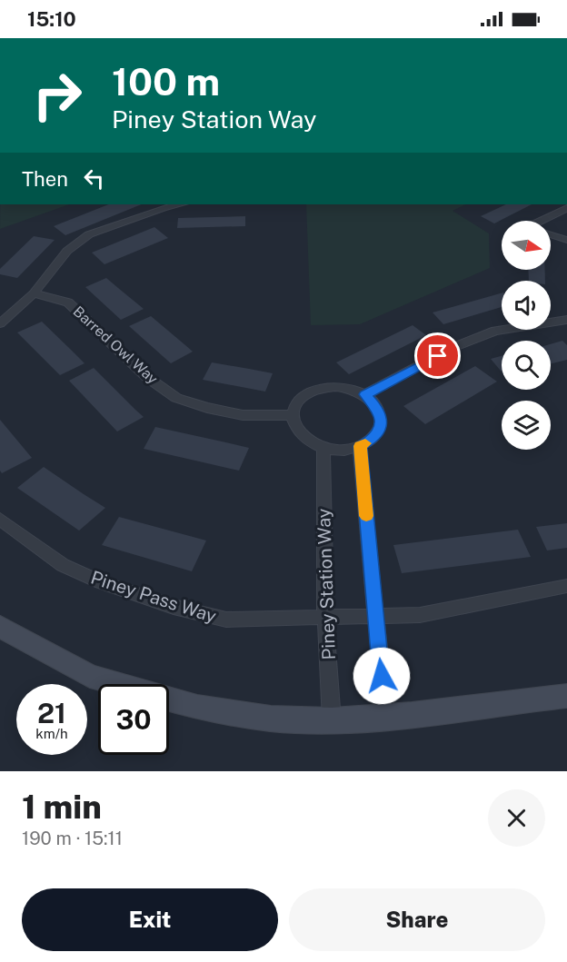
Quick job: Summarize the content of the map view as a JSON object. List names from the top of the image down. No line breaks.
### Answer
{"streets":{"street":["Barred Owl Way","Piney Station Way","Piney Pass Way"]},"crossings":[["Barred Owl Way","Piney Station Way"],["Piney Station Way","Piney Pass Way"]],"north":"right","page":{"status":"15:10","turn":["100 m","Piney Station Way"],"then":"Then","speed":"21 km/h","limit":"30","heading":["1 min","190 m · 15:11"],"buttons":["Exit","Share"]}}
